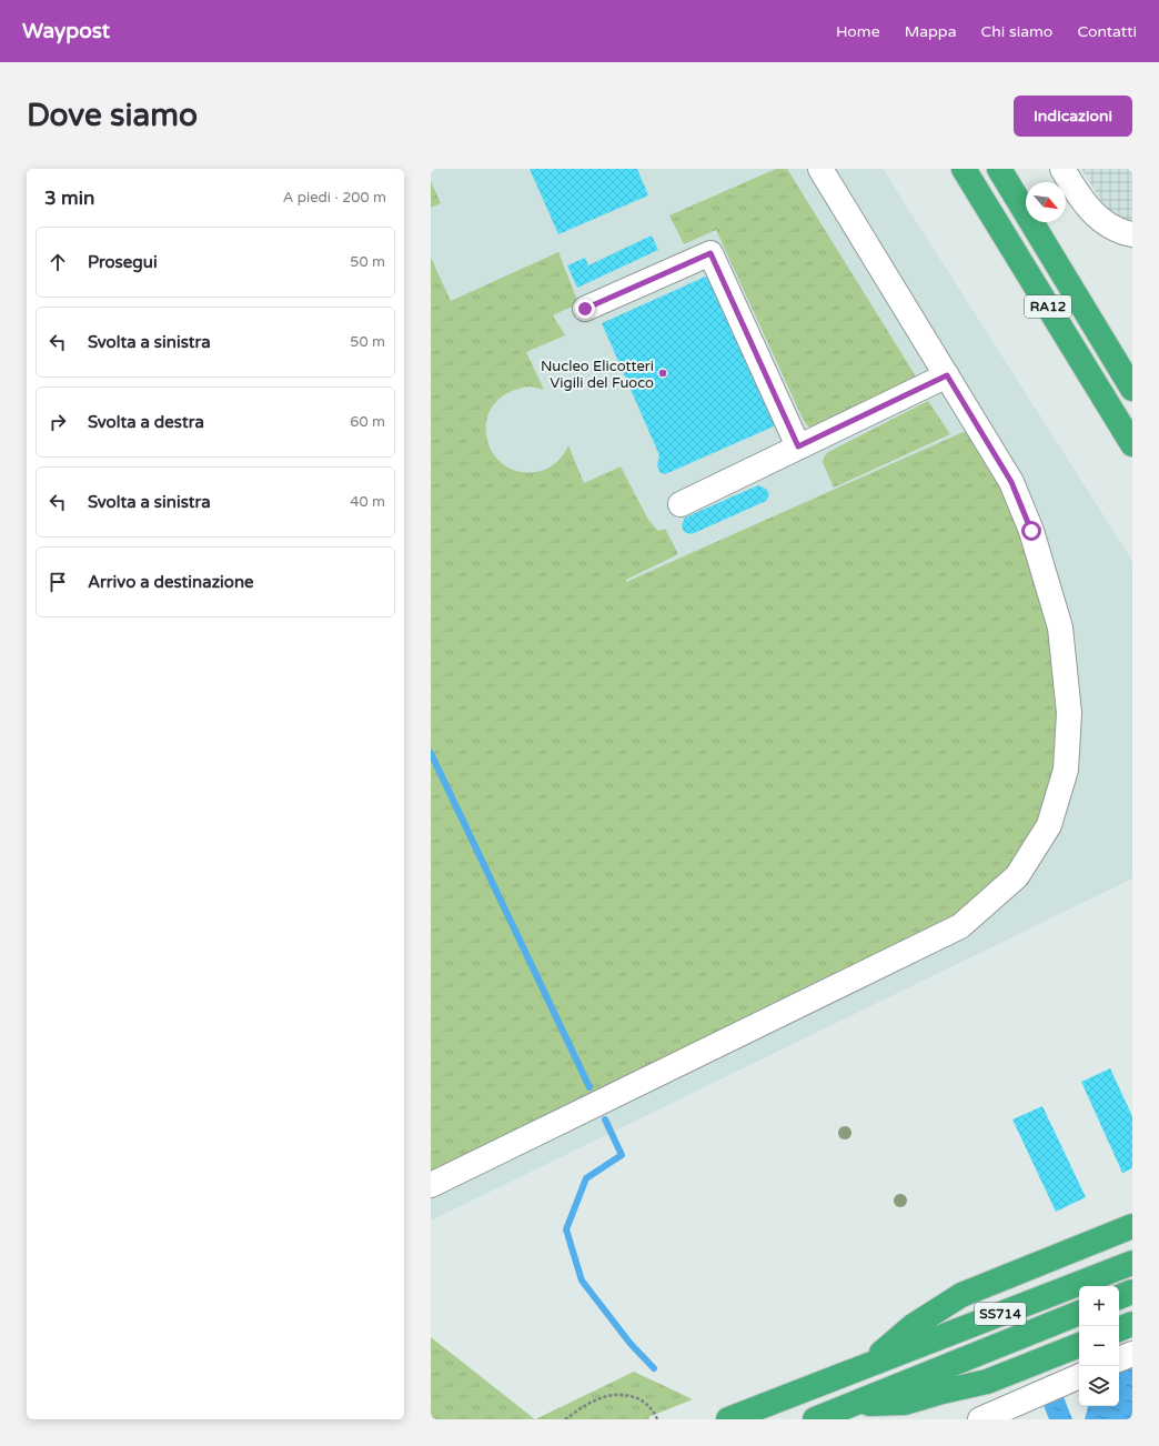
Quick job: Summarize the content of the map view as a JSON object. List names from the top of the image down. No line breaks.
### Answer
{"streets":{"highway":["RA12","SS714"]},"places":["Nucleo Elicotteri Vigili del Fuoco"],"north":"bottom right","page":{"header":"Waypost","nav":["Home","Mappa","Chi siamo","Contatti"],"buttons":"Indicazioni","title":"Dove siamo","heading":["3 min","A piedi · 200 m"],"list":[["Prosegui","50 m"],["Svolta a sinistra","50 m"],["Svolta a destra","60 m"],["Svolta a sinistra","40 m"],"Arrivo a destinazione"],"map_buttons":["+","−"]}}
